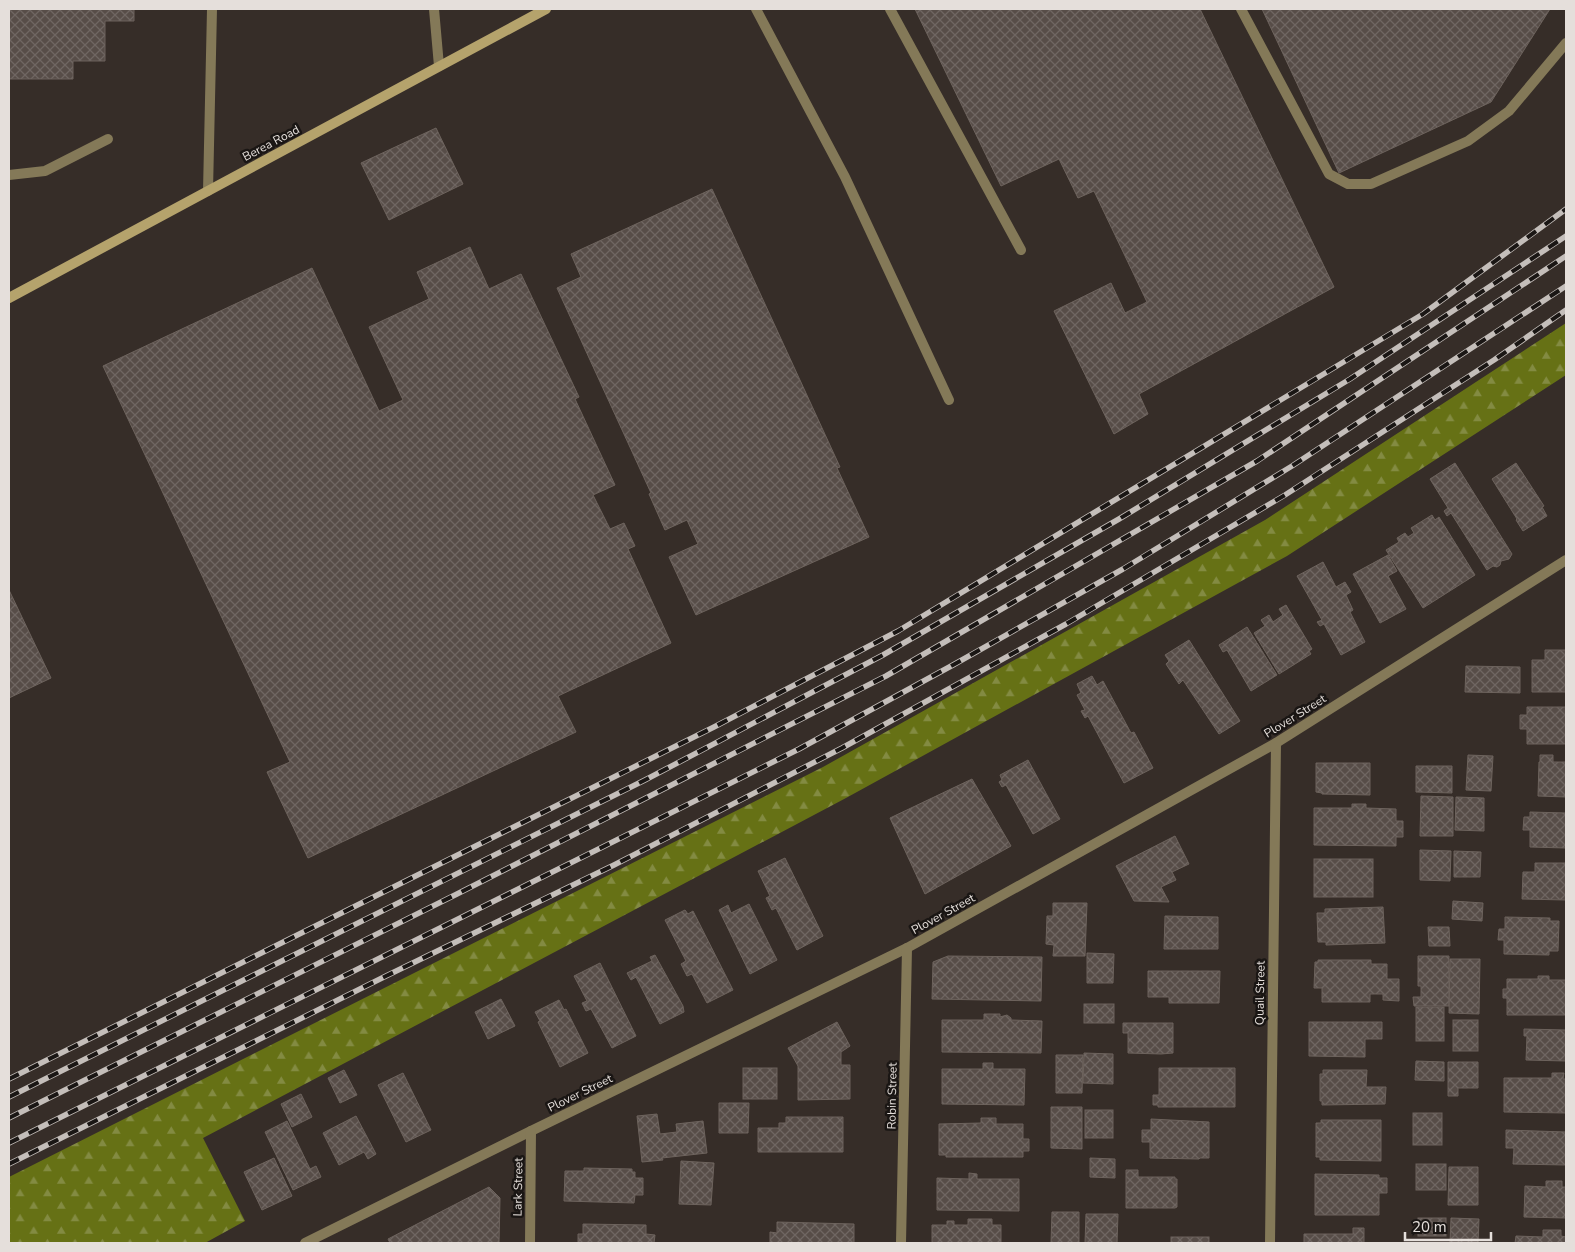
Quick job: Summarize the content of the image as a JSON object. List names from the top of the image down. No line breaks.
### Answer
{"streets":{"main road":["Berea Road"],"street":["Plover Street","Quail Street","Robin Street","Lark Street"]},"crossings":[["Plover Street","Quail Street"],["Plover Street","Robin Street"],["Plover Street","Lark Street"]],"scale_bar":"20 m"}
